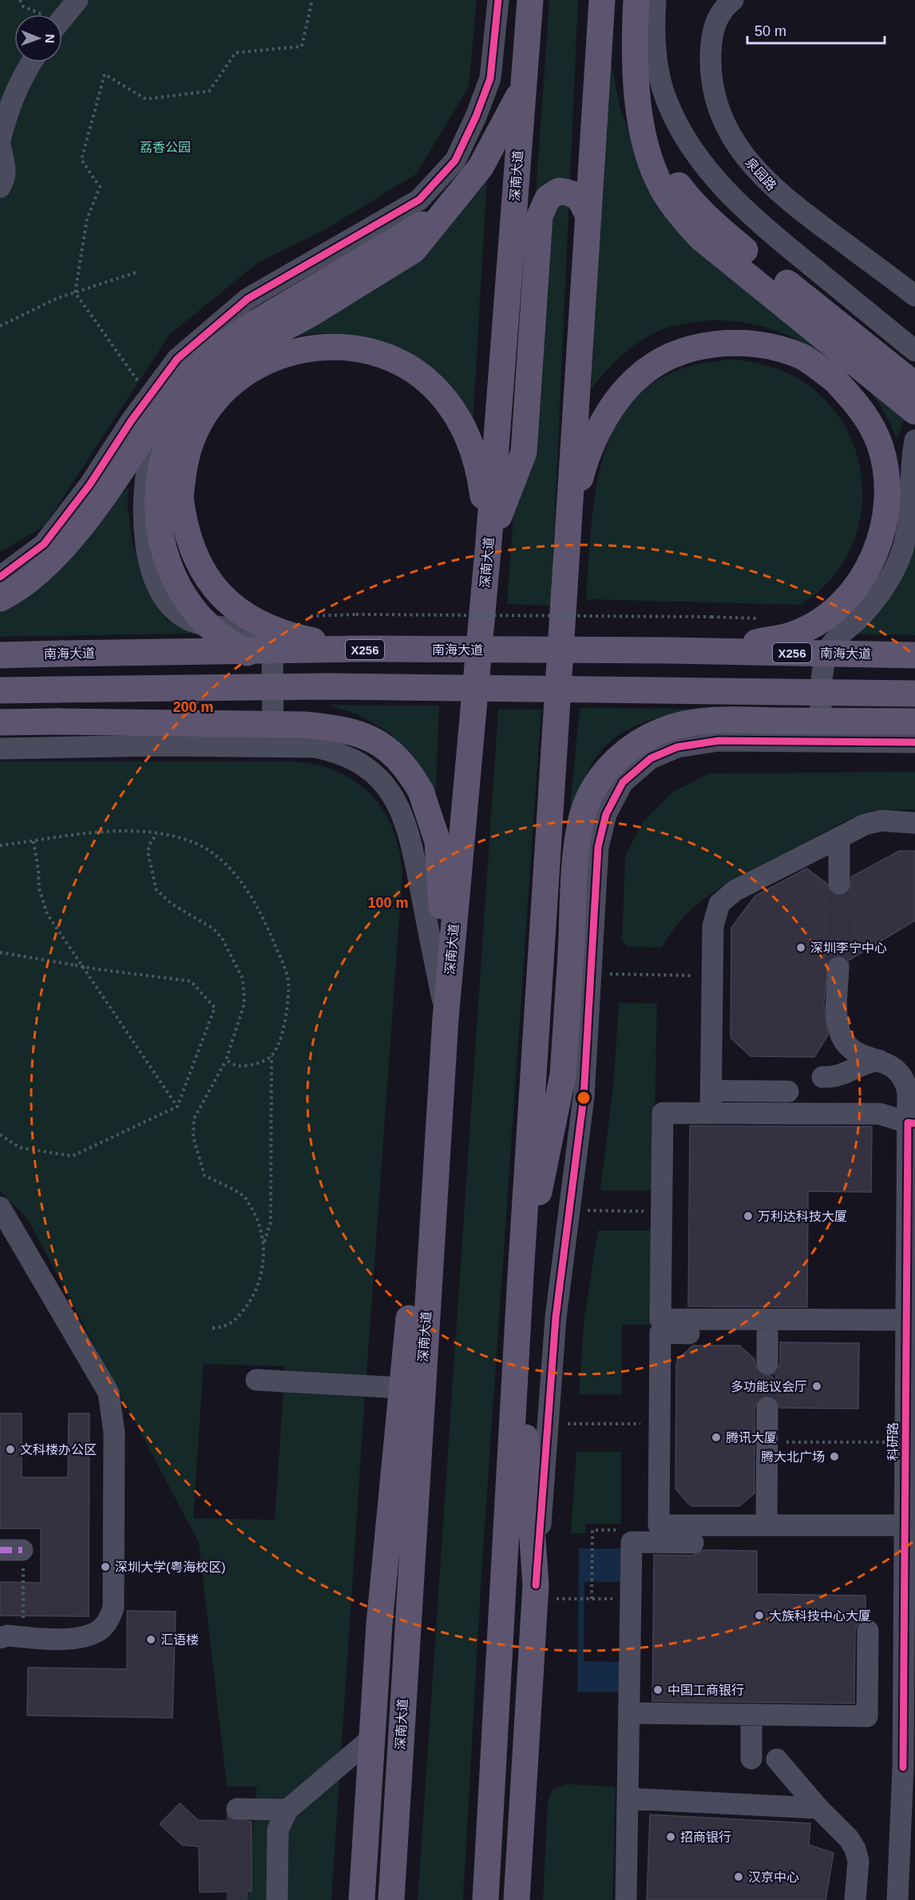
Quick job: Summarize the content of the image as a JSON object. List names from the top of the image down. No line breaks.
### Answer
{"streets":{"main road":["深南大道","X256","南海大道"],"street":["泉园路","科研路"]},"parks":["荔香公园"],"places":["深圳李宁中心","万利达科技大厦","多功能议会厅","腾讯大厦","文科楼办公区","腾大北广场","深圳大学(粤海校区)","大族科技中心大厦","汇语楼","中国工商银行","招商银行","汉京中心"],"scale_bar":"50 m","north":"right","rings":["200 m","100 m"]}
